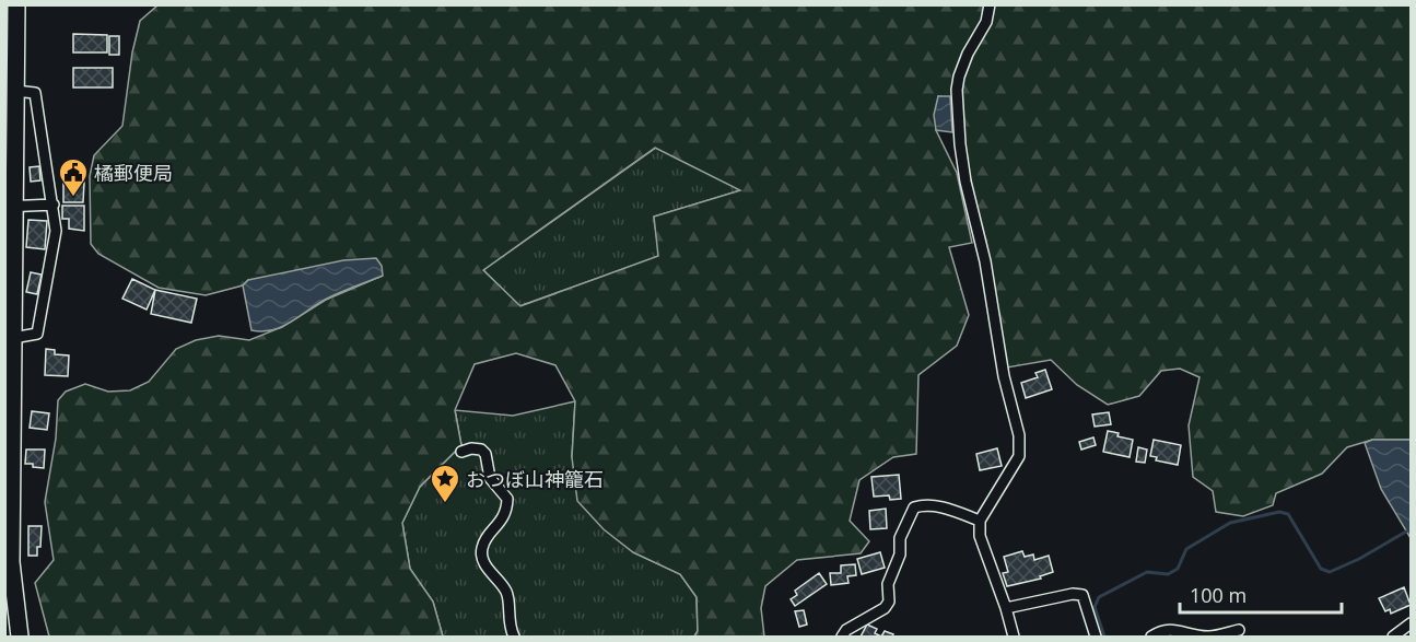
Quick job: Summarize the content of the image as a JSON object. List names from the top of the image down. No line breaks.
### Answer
{"places":{"public building":["橘郵便局"],"place":["おつぼ山神籠石"]},"scale_bar":"100 m"}
